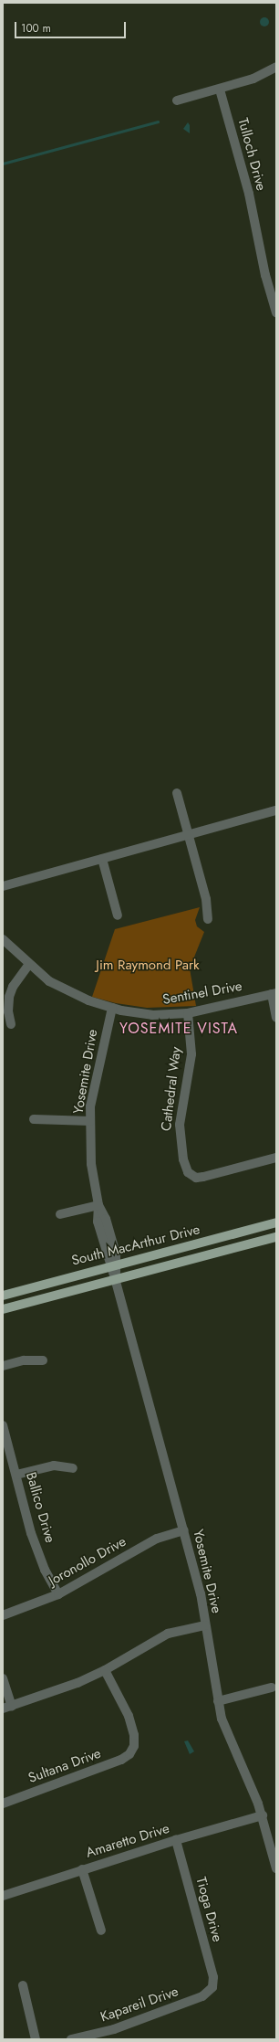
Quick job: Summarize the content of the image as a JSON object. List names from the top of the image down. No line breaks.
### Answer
{"streets":{"main road":["South MacArthur Drive"],"street":["Tulloch Drive","Sentinel Drive","Yosemite Drive","Cathedral Way","Ballico Drive","Joronollo Drive","Sultana Drive","Amaretto Drive","Tioga Drive","Kapareil Drive"]},"crossings":[["Sentinel Drive","Yosemite Drive"],["Sentinel Drive","Cathedral Way"],["Yosemite Drive","South MacArthur Drive"],["Yosemite Drive","Joronollo Drive"],["Yosemite Drive","Amaretto Drive"],["Ballico Drive","Joronollo Drive"],["Amaretto Drive","Tioga Drive"],["Tioga Drive","Kapareil Drive"]],"districts":["YOSEMITE VISTA"],"parks":["Jim Raymond Park"],"scale_bar":"100 m"}
